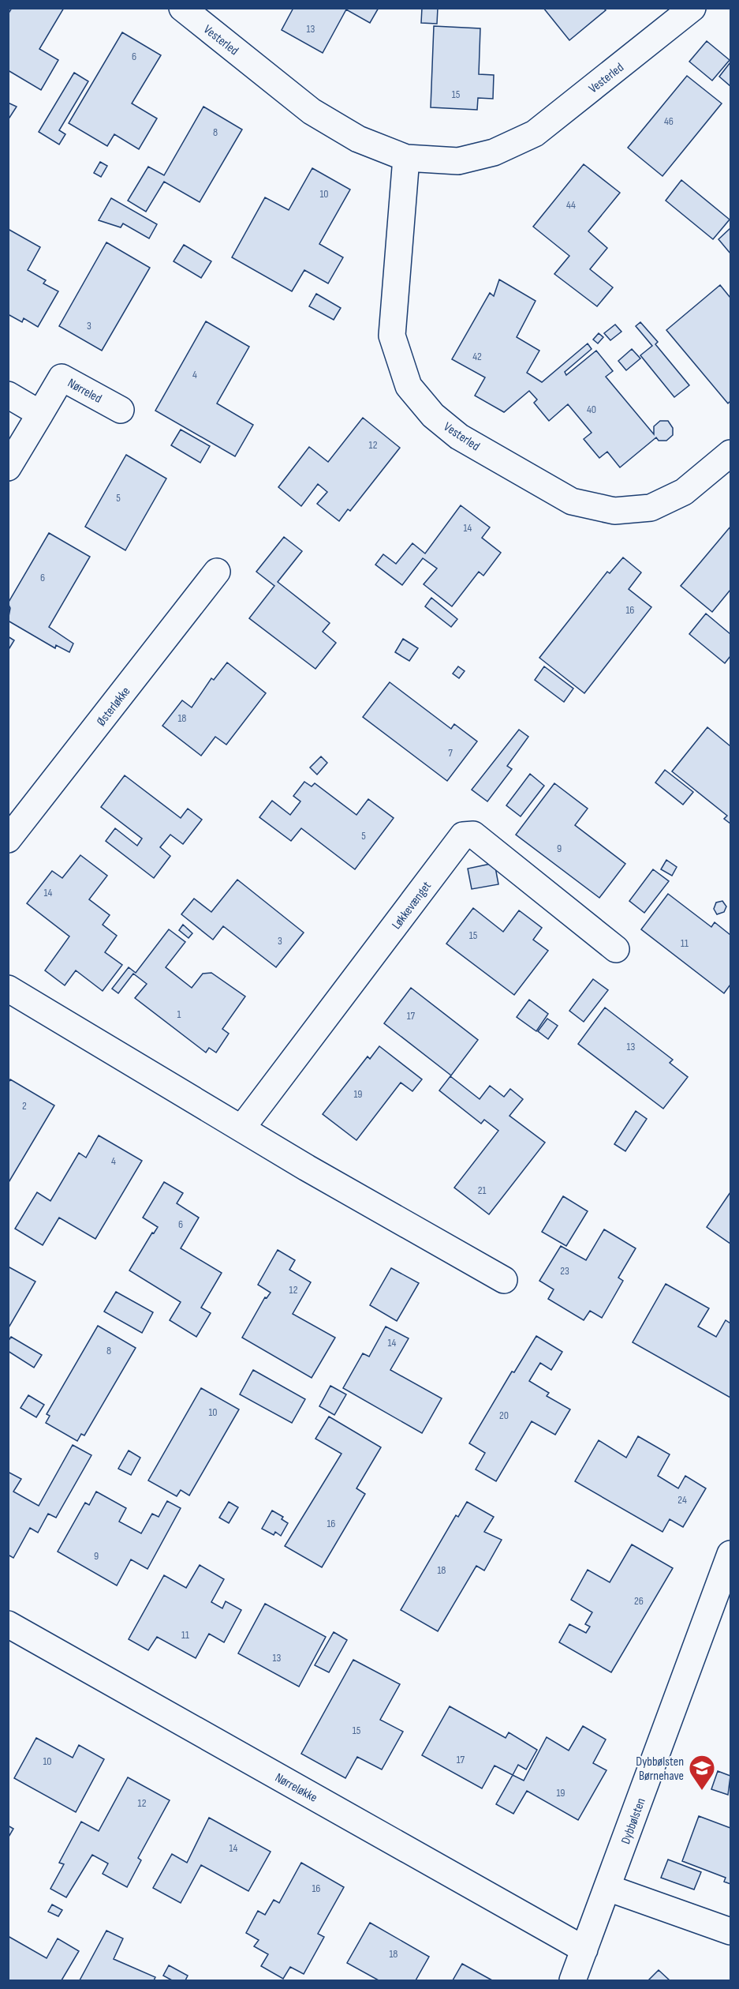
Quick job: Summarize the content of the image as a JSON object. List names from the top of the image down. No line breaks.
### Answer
{"streets":{"street":["Vesterled","Nørreled","Østerløkke","Løkkevænget","Nørreløkke","Dybbølsten"]},"crossings":[["Nørreløkke","Dybbølsten"]],"places":{"school or university":["Dybbølsten Børnehave"]},"house_numbers":["13","6","15","46","8","10","44","3","42","4","40","12","5","14","6","16","18","7","5","9","14","15","3","11","1","17","13","19","2","4","21","6","23","12","14","8","10","20","24","16","9","18","26","11","13","15","17","10","19","12","14","16","18"]}
